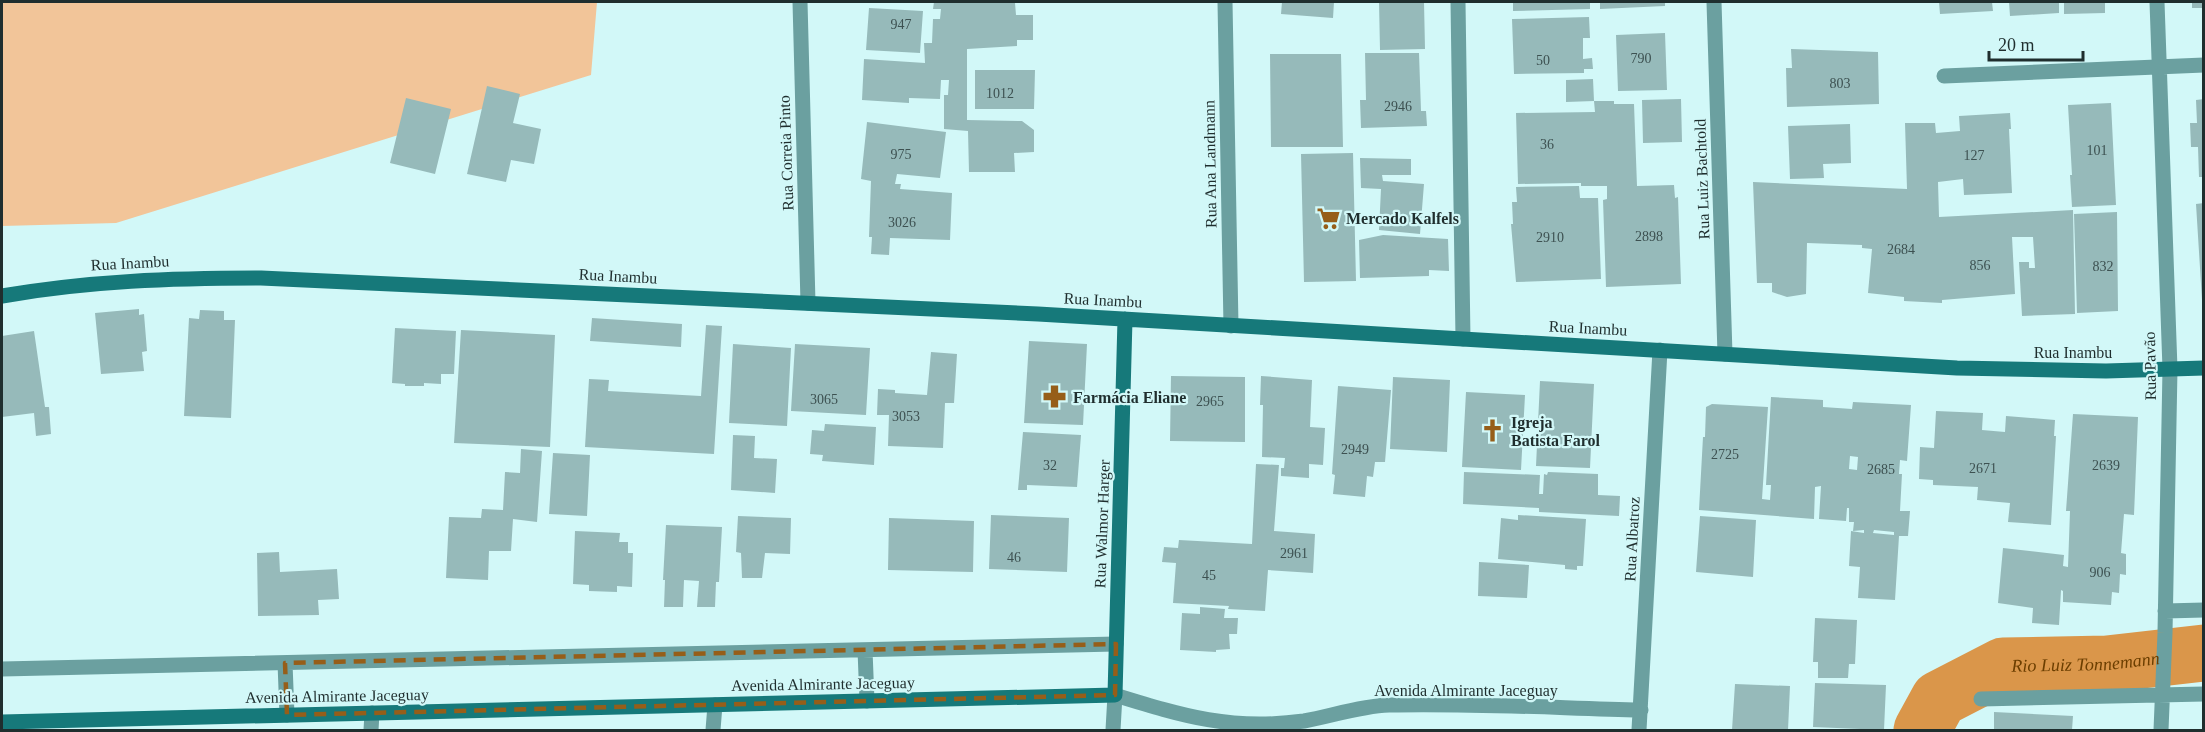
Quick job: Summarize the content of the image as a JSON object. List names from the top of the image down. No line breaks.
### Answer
{"streets":{"main road":["Rua Inambu","Rua Walmor Harger","Avenida Almirante Jaceguay"],"street":["Rua Correia Pinto","Rua Ana Landmann","Rua Luiz Bachtold","Rua Pavão","Rua Albatroz"]},"crossings":[["Rua Correia Pinto","Rua Inambu"],["Rua Ana Landmann","Rua Inambu"],["Rua Luiz Bachtold","Rua Inambu"],["Rua Inambu","Rua Pavão"],["Rua Inambu","Rua Walmor Harger"],["Rua Inambu","Rua Albatroz"],["Rua Walmor Harger","Avenida Almirante Jaceguay"],["Rua Albatroz","Avenida Almirante Jaceguay"]],"water":["Rio Luiz Tonnemann"],"places":{"supermarket":["Mercado Kalfels"],"pharmacy":["Farmácia Eliane"],"church":["Igreja Batista Farol"]},"house_numbers":["947","790","50","803","1012","2946","36","101","975","127","3026","2898","2910","2684","856","832","3065","2965","3053","2949","2725","32","2639","2671","2685","2961","46","906","45"],"scale_bar":"20 m"}
